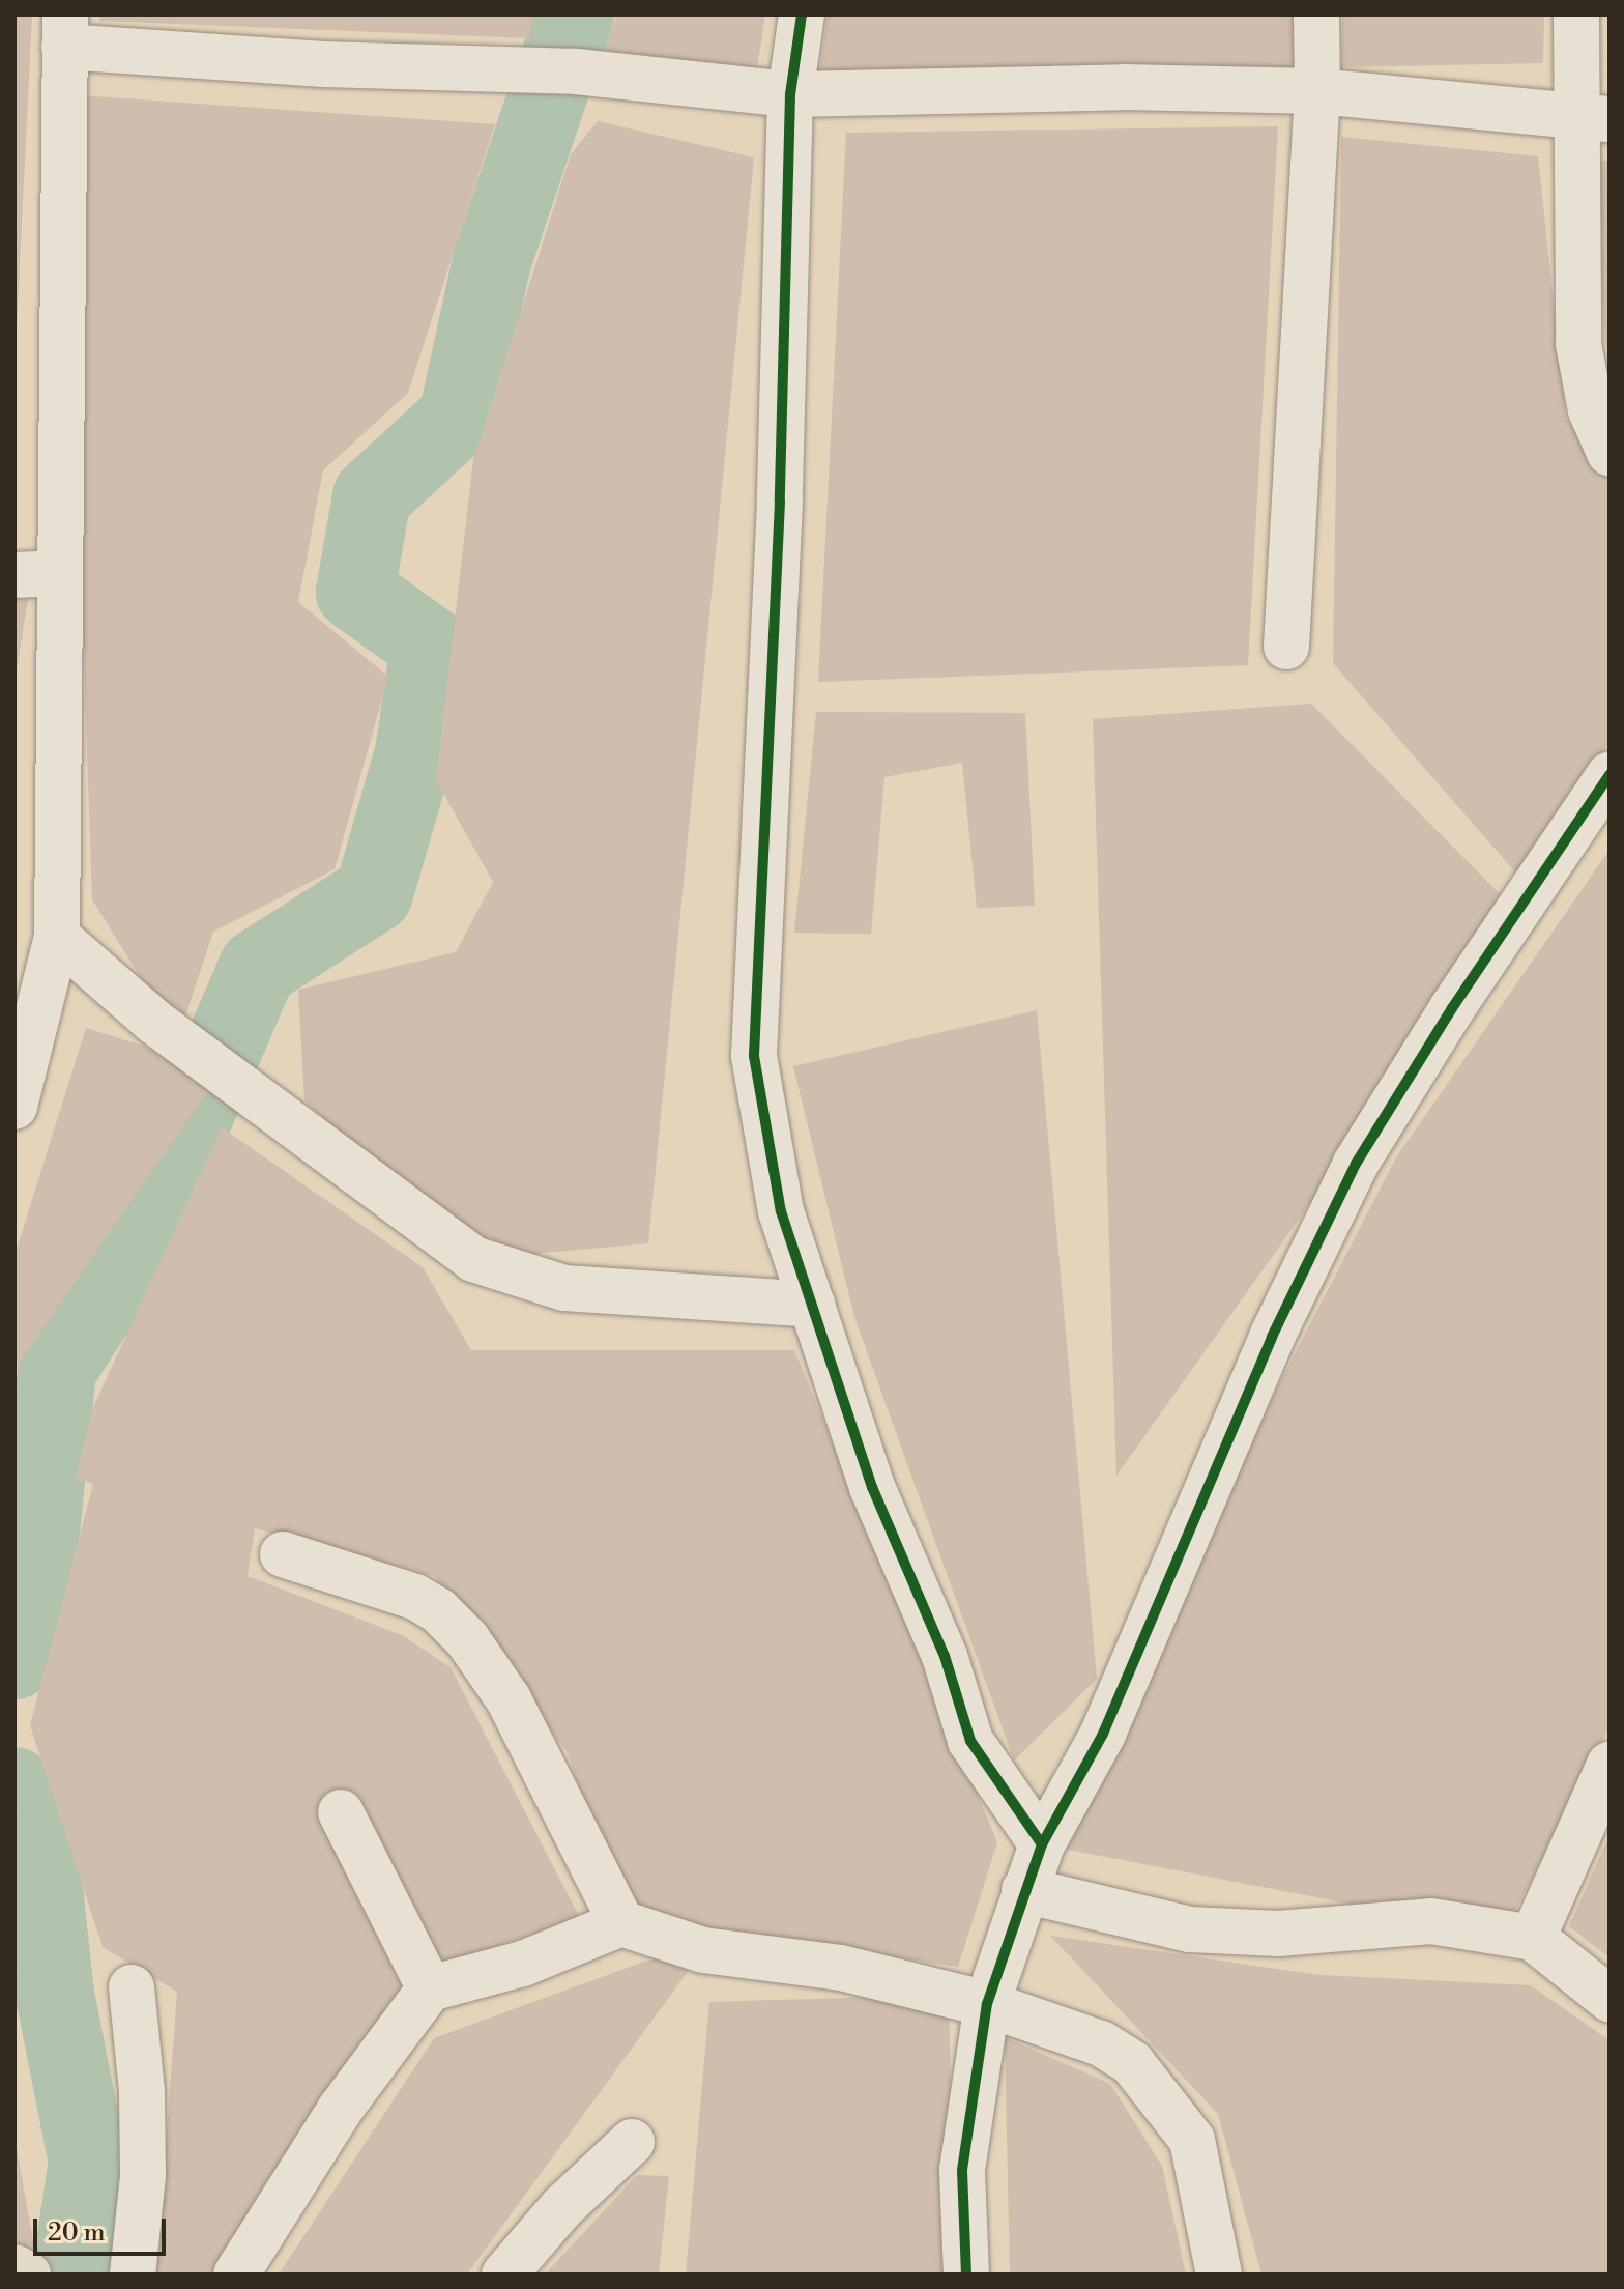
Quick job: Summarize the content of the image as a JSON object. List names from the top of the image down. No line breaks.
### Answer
{"scale_bar":"20 m"}
